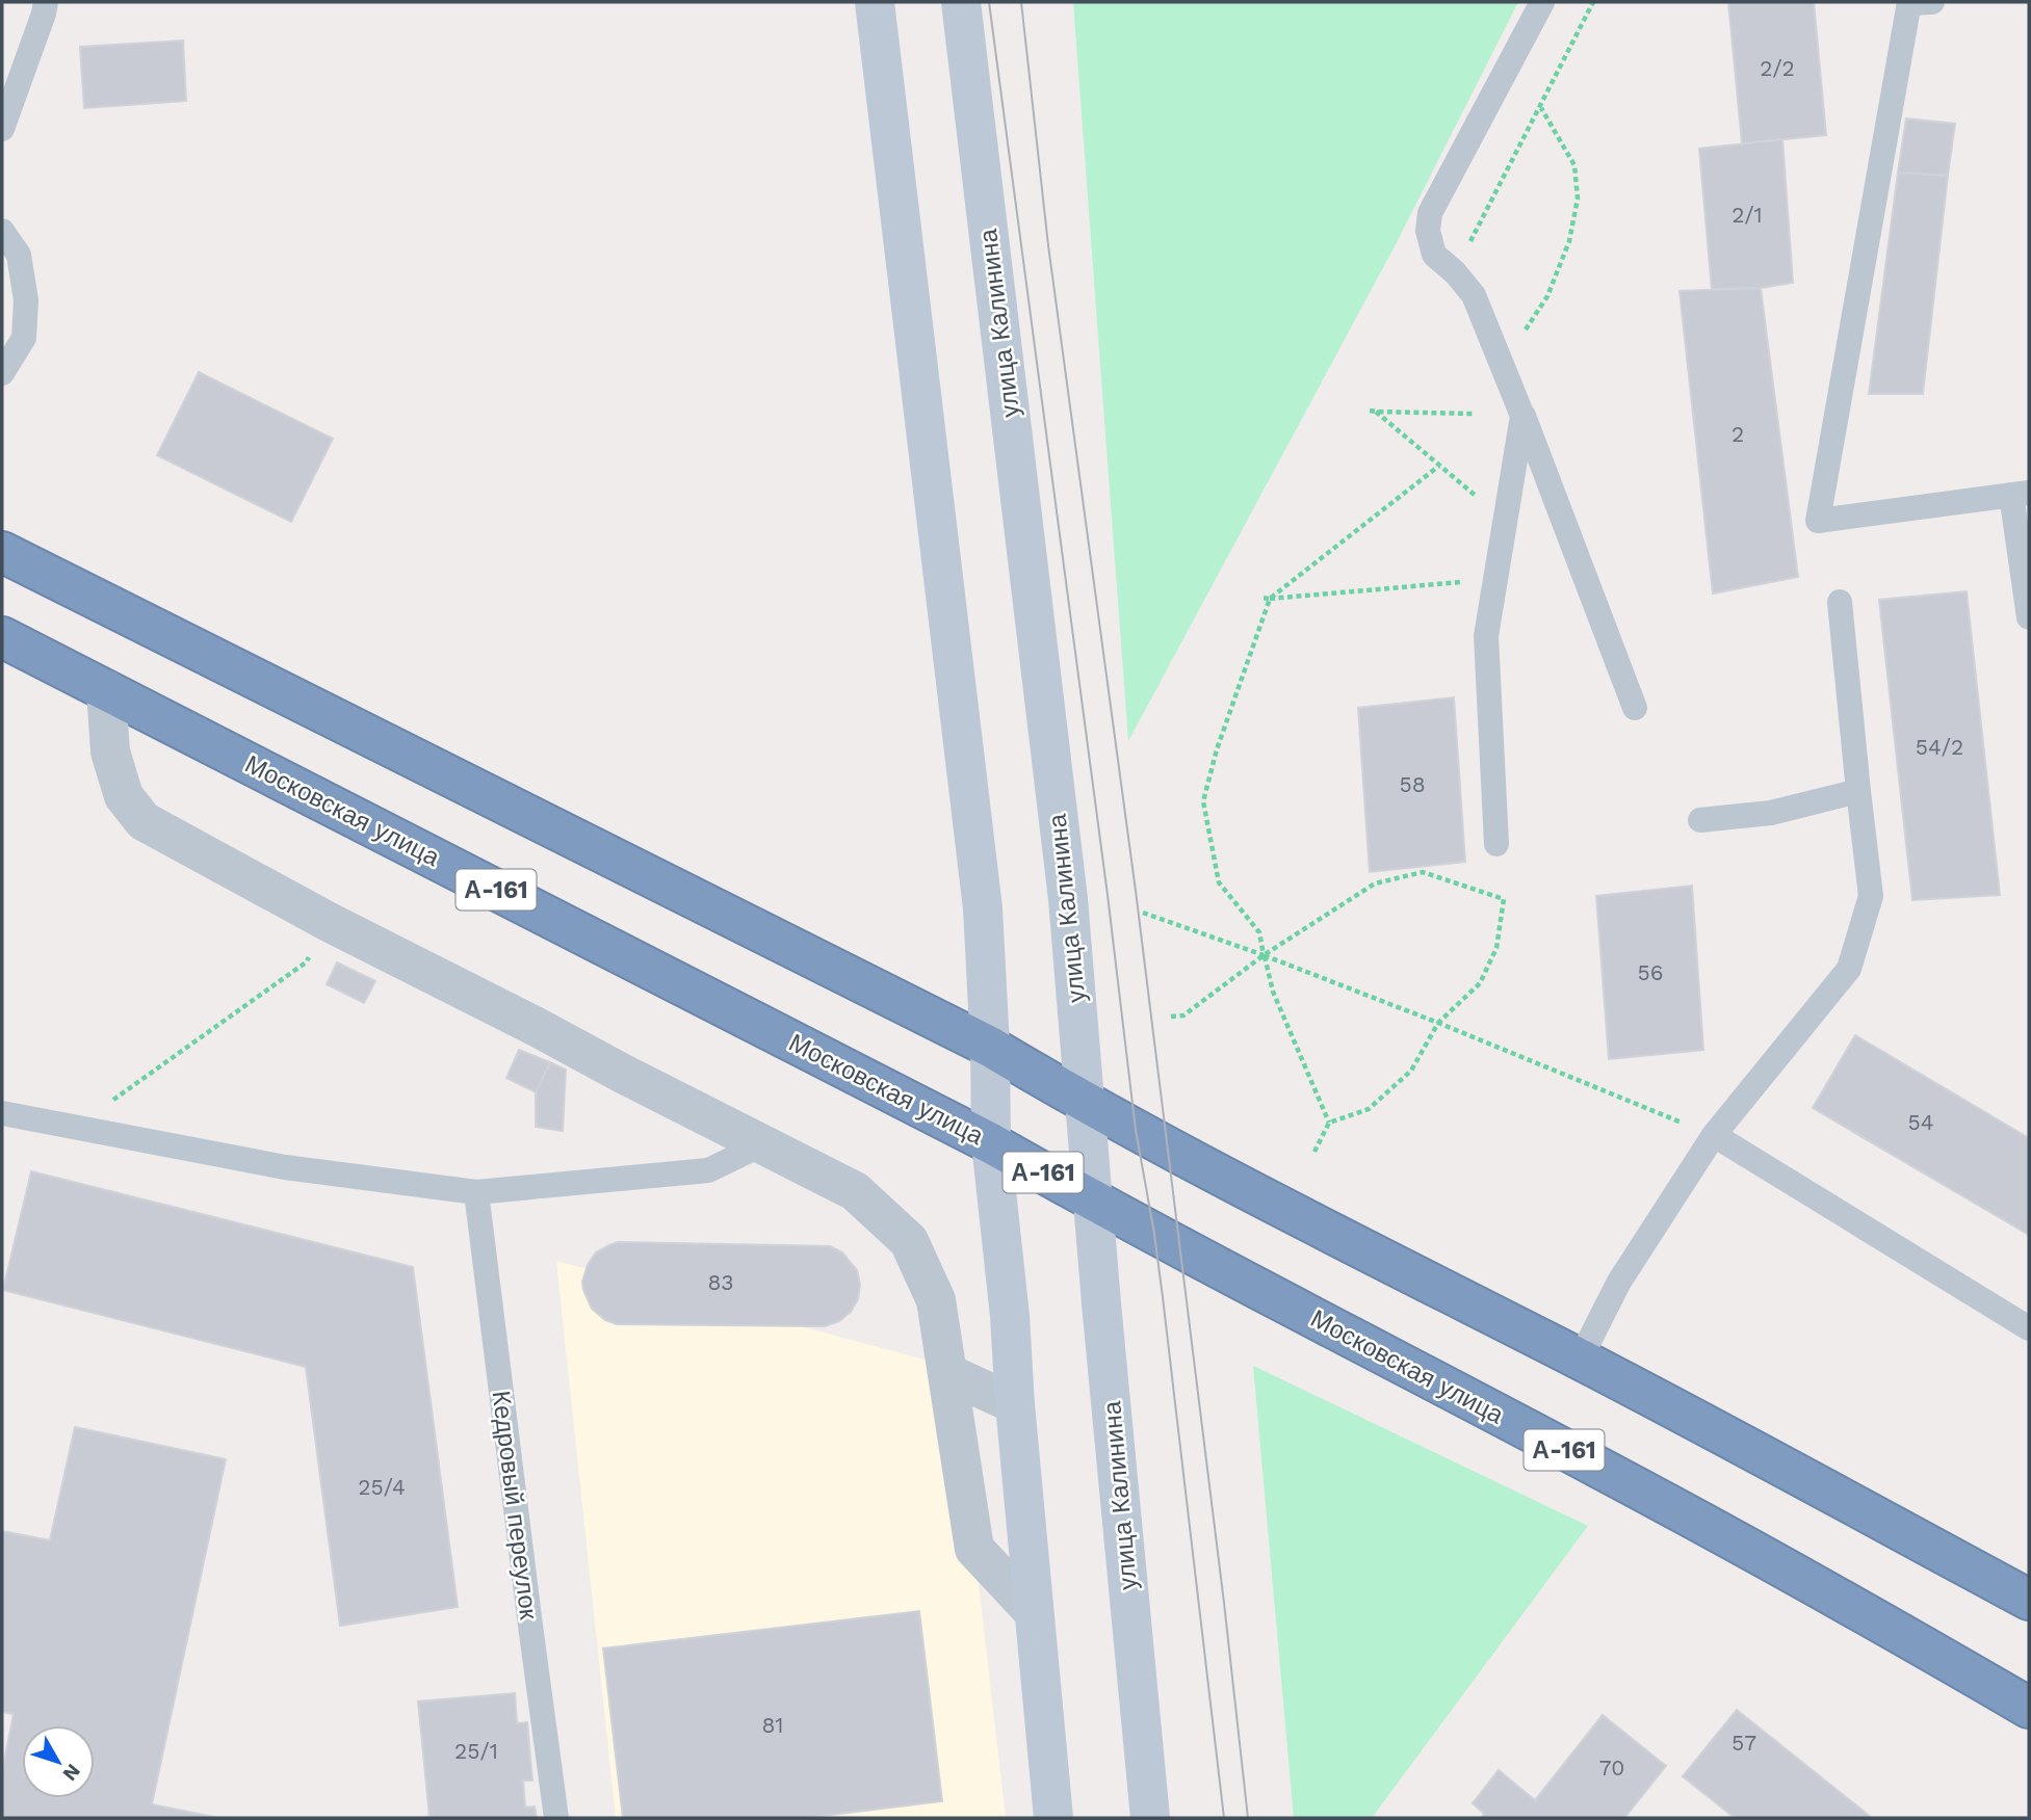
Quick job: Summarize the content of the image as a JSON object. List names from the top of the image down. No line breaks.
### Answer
{"streets":{"highway":["Московская улица","А-161"],"street":["улица Калинина"],"lane":["Кедровый переулок"]},"crossings":[["улица Калинина","Московская улица"]],"house_numbers":["2/2","2/1","2","54/2","58","56","54","83","25/4","81","57","25/1","70"],"north":"bottom right"}
